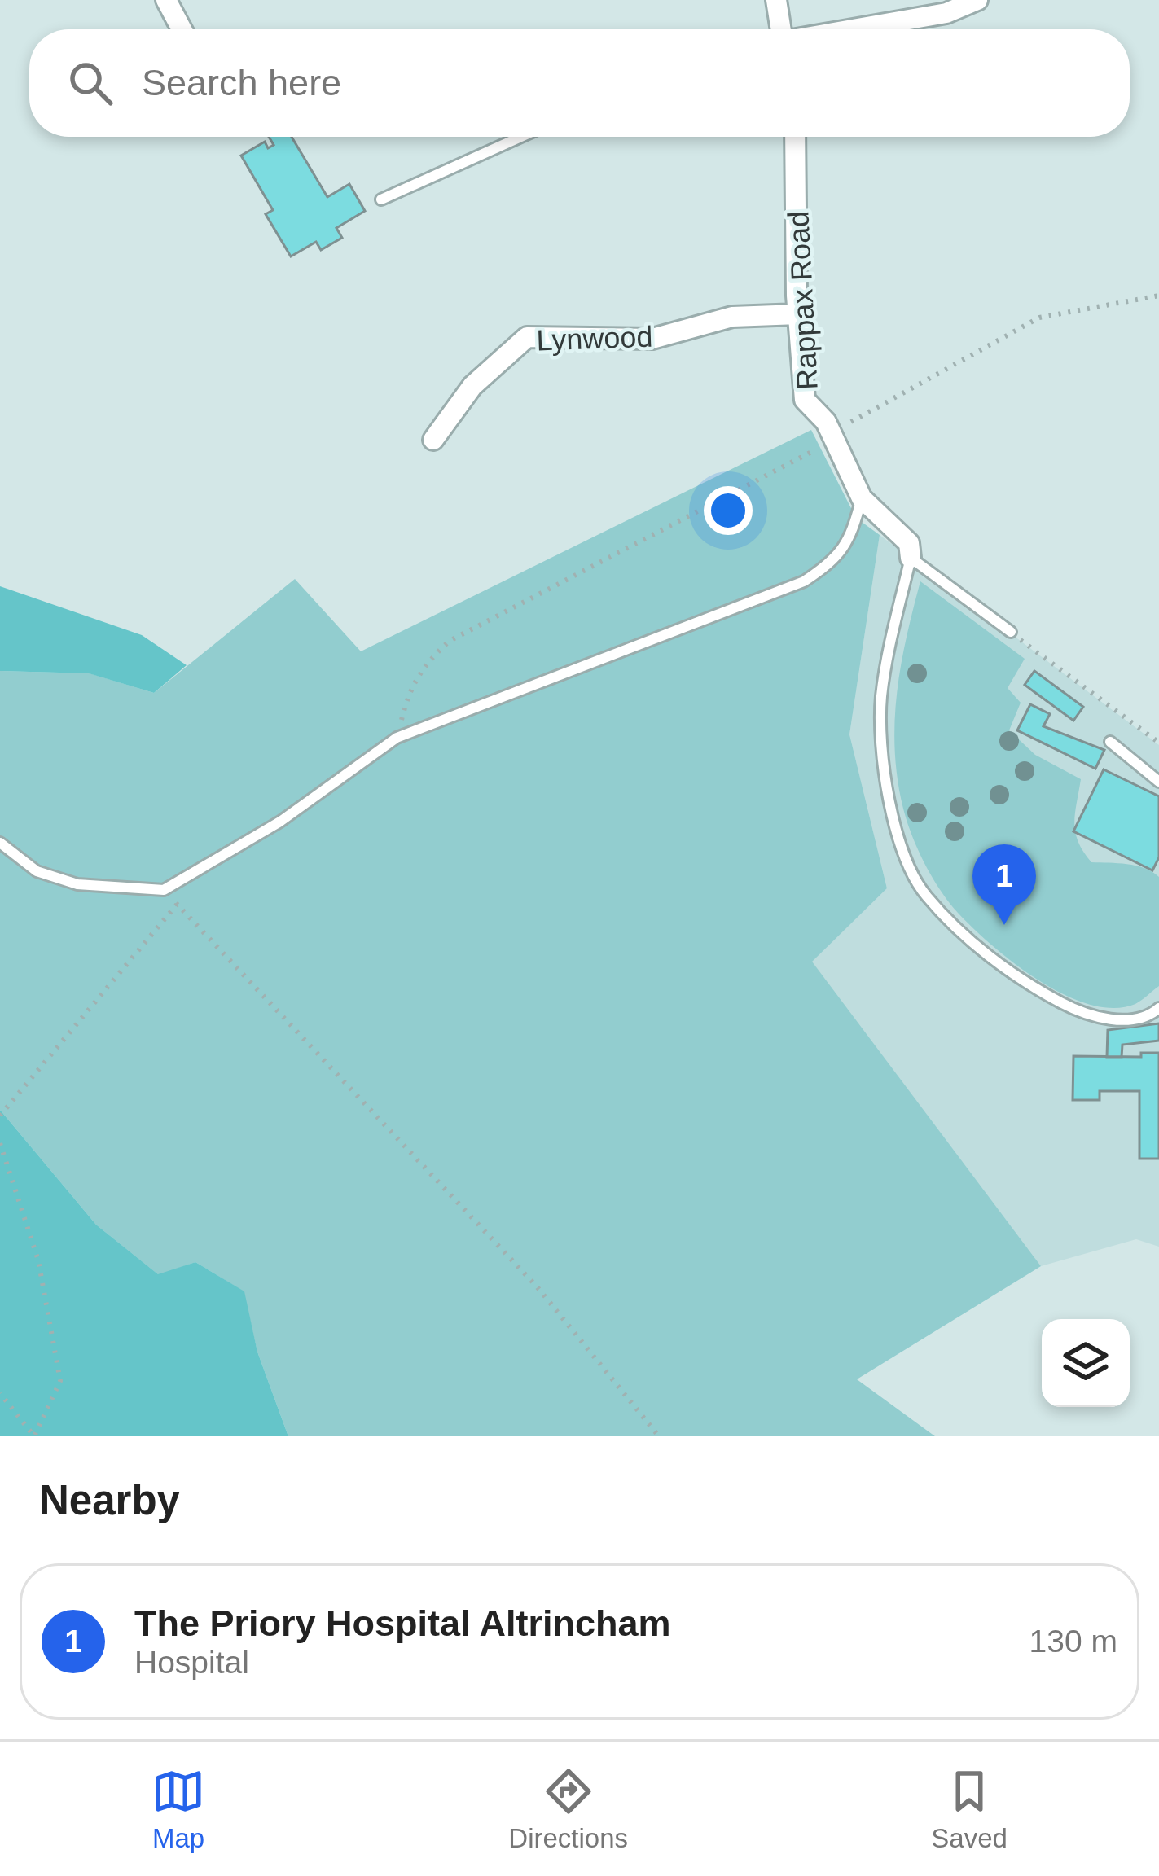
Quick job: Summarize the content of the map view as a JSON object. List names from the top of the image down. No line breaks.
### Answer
{"streets":{"street":["Rappax Road","Lynwood"]},"crossings":[["Rappax Road","Lynwood"]],"page":{"search":"Search here","pins":"1","heading":"Nearby","list":[{"mark":"1","name":"The Priory Hospital Altrincham","note":"Hospital","value":"130 m"}],"nav":["Map","Directions","Saved"]}}
